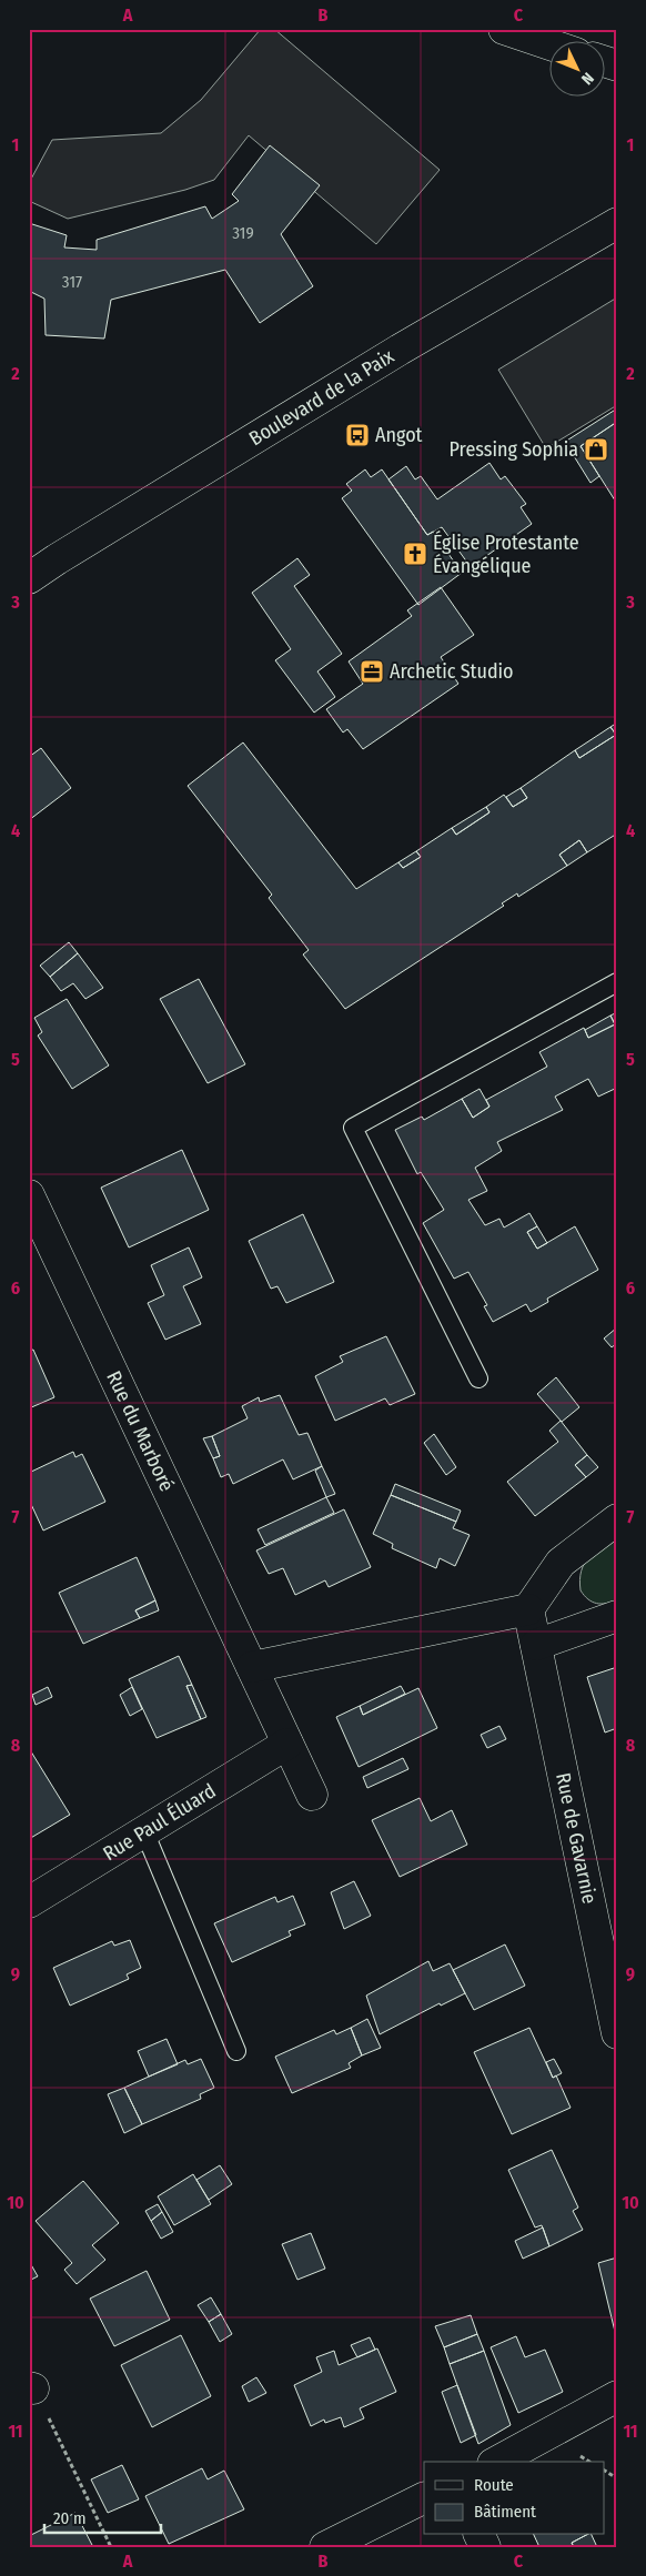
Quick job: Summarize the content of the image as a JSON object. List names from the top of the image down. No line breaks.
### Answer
{"streets":{"street":["Boulevard de la Paix","Rue du Marboré","Rue Paul Éluard","Rue de Gavarnie"]},"crossings":[["Rue du Marboré","Rue Paul Éluard"]],"places":{"bus stop":["Angot"],"shop":["Pressing Sophia"],"church":["Église Protestante Évangélique"],"office":["Archetic Studio"]},"house_numbers":["319","317"],"legend":["Route","Bâtiment"],"scale_bar":"20 m","north":"bottom right","grid":{"columns":["A","B","C"],"rows":["1","2","3","4","5","6","7","8","9","10","11"]}}
